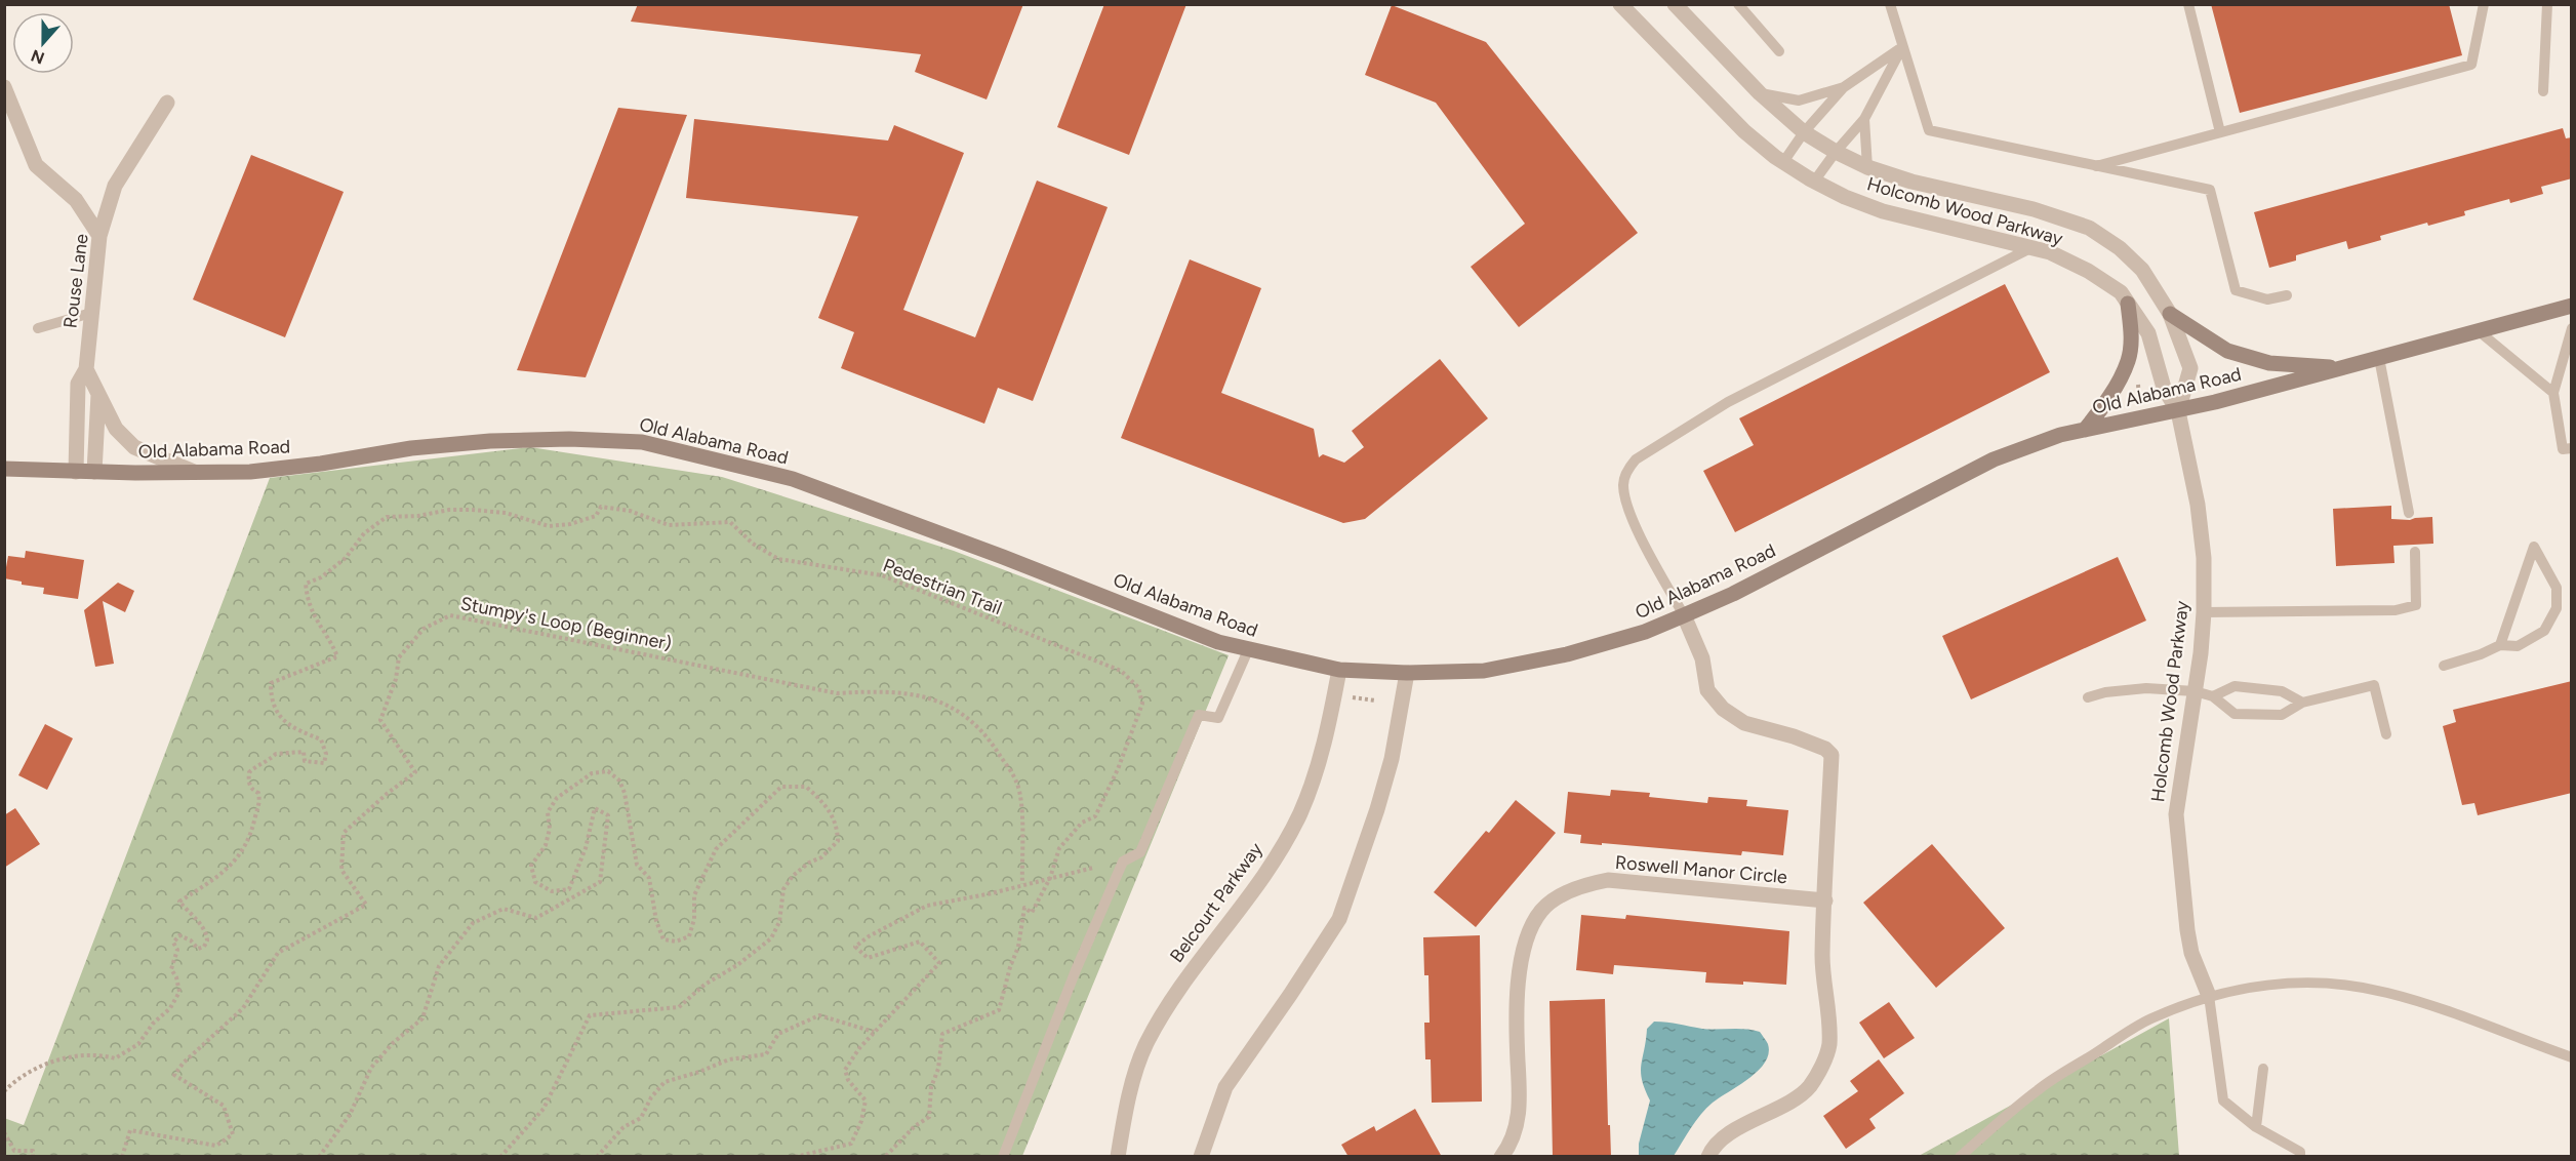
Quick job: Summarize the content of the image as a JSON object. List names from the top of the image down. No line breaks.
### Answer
{"streets":{"main road":["Old Alabama Road"],"street":["Holcomb Wood Parkway","Rouse Lane","Roswell Manor Circle","Belcourt Parkway"],"path":["Pedestrian Trail","Stumpy's Loop (Beginner)"]},"crossings":[["Holcomb Wood Parkway","Old Alabama Road"],["Rouse Lane","Old Alabama Road"],["Old Alabama Road","Belcourt Parkway"]],"north":"bottom"}
